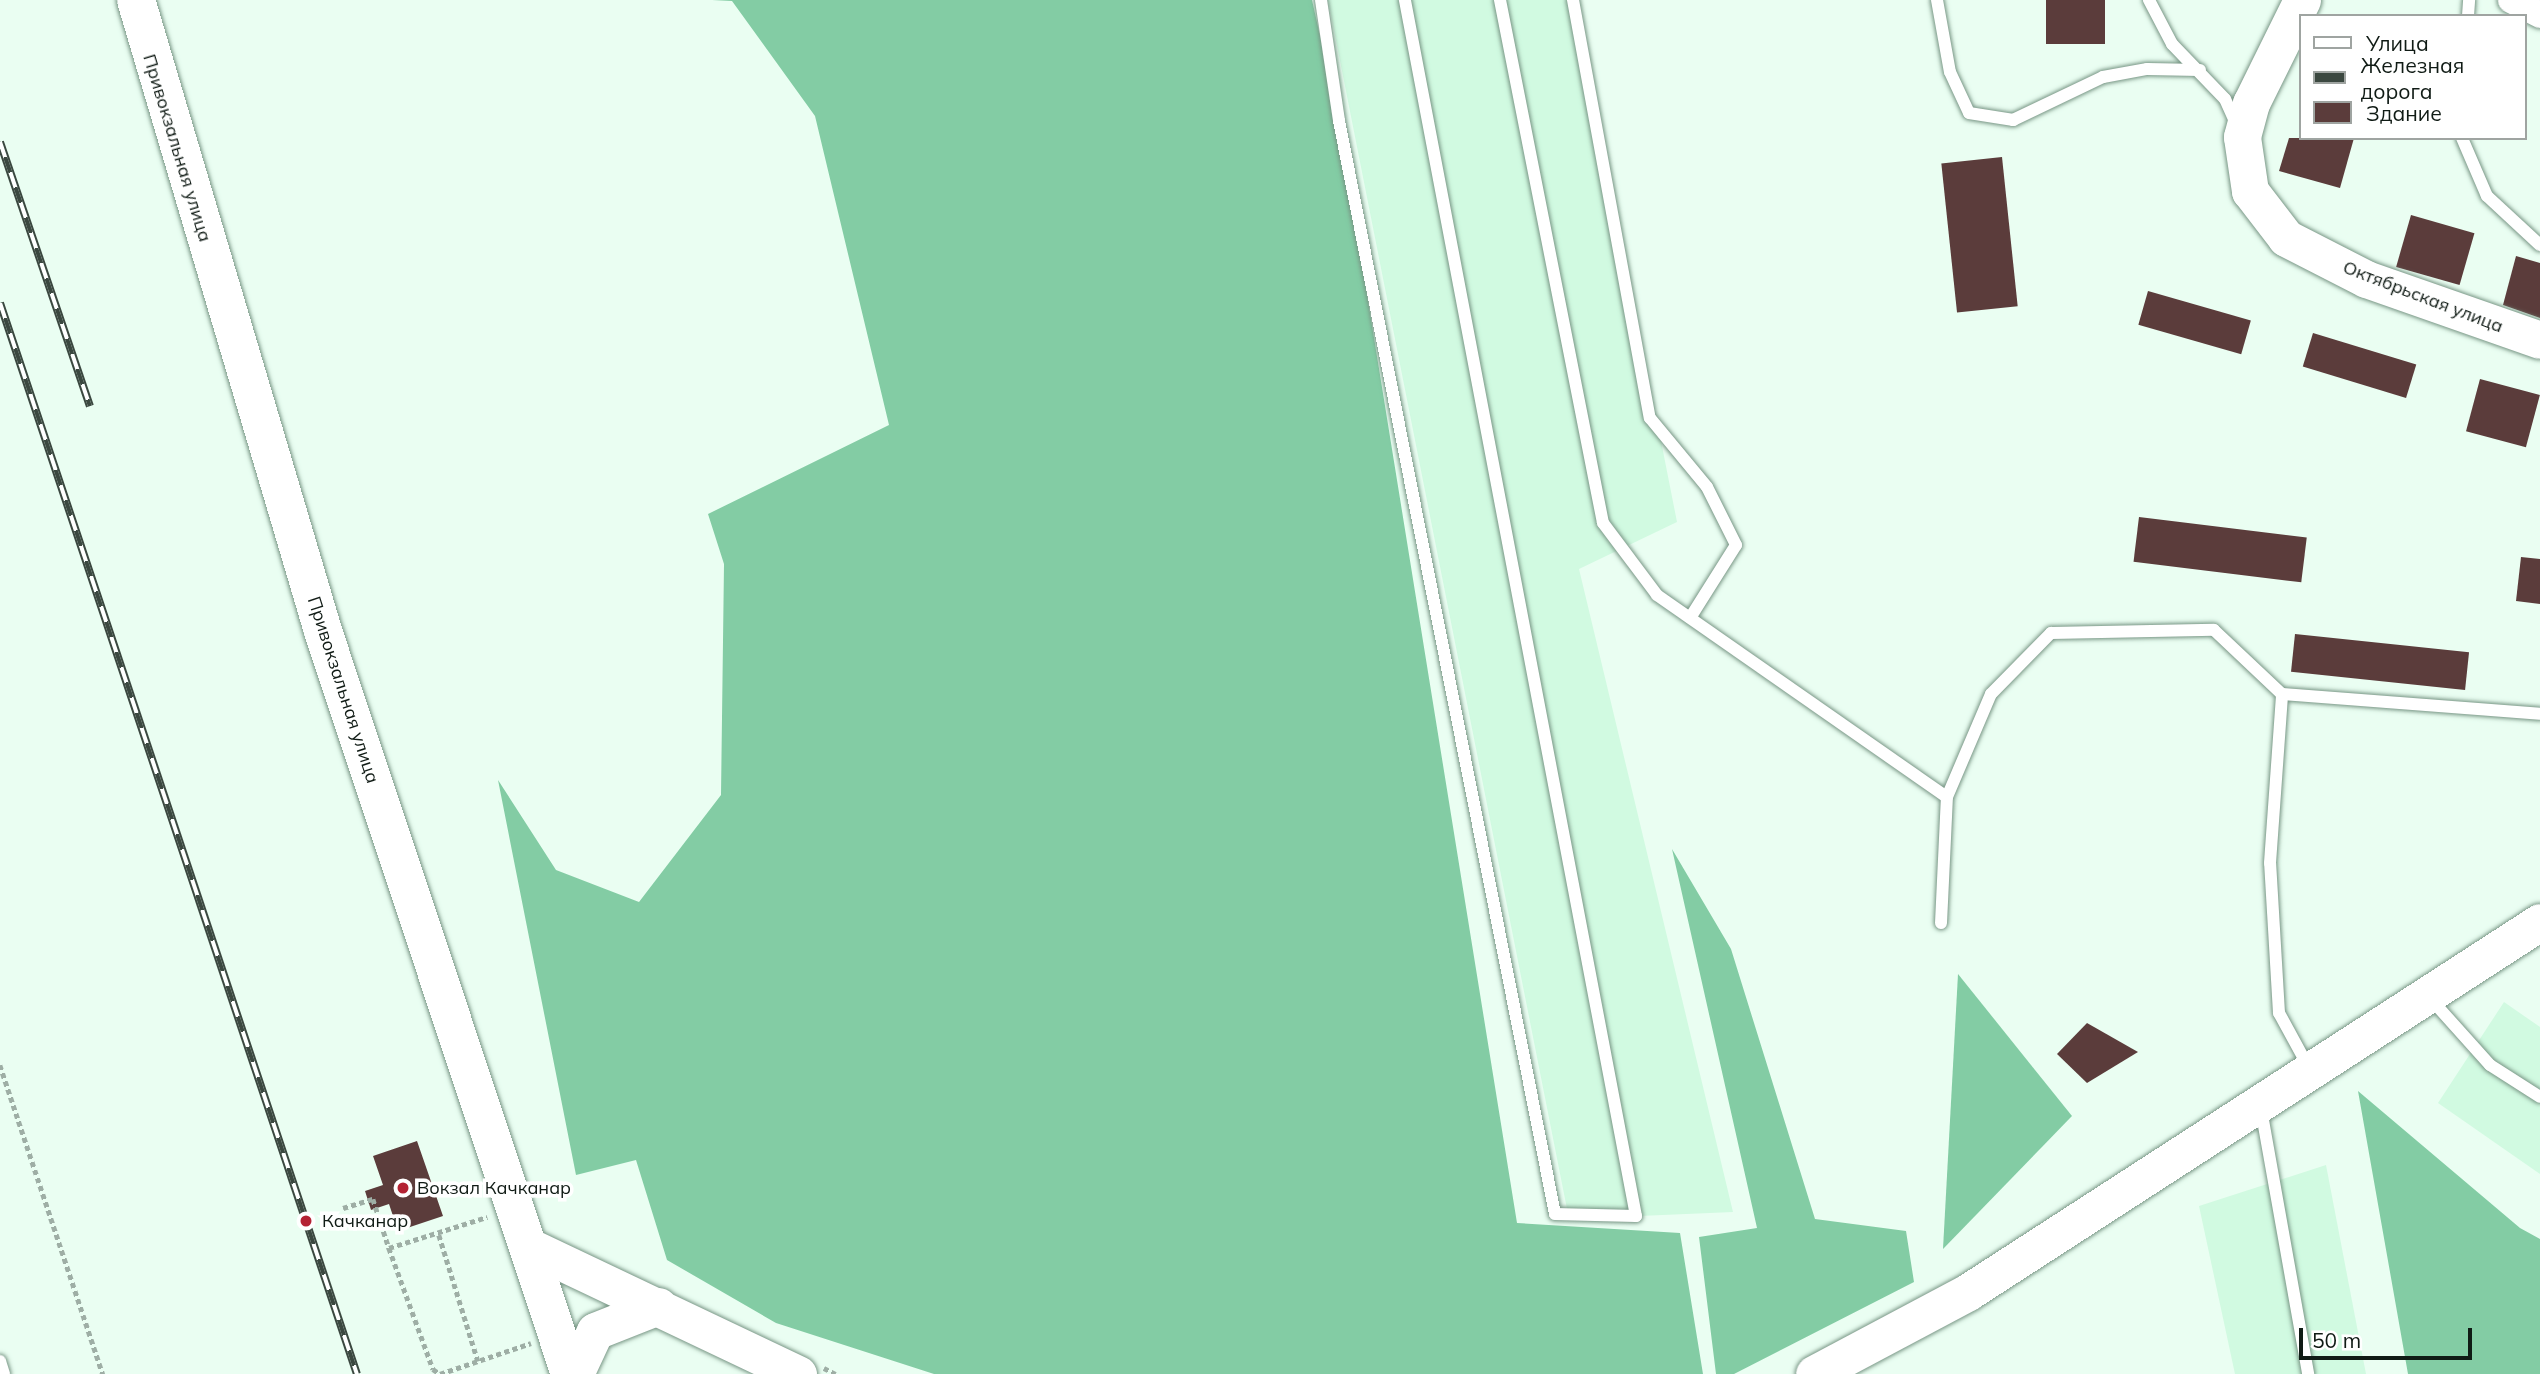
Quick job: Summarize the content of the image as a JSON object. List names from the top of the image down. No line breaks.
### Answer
{"streets":{"main road":["Привокзальная улица"],"street":["Октябрьская улица"]},"places":["Вокзал Качканар","Качканар"],"legend":["Улица","Железная дорога","Здание"],"scale_bar":"50 m"}
